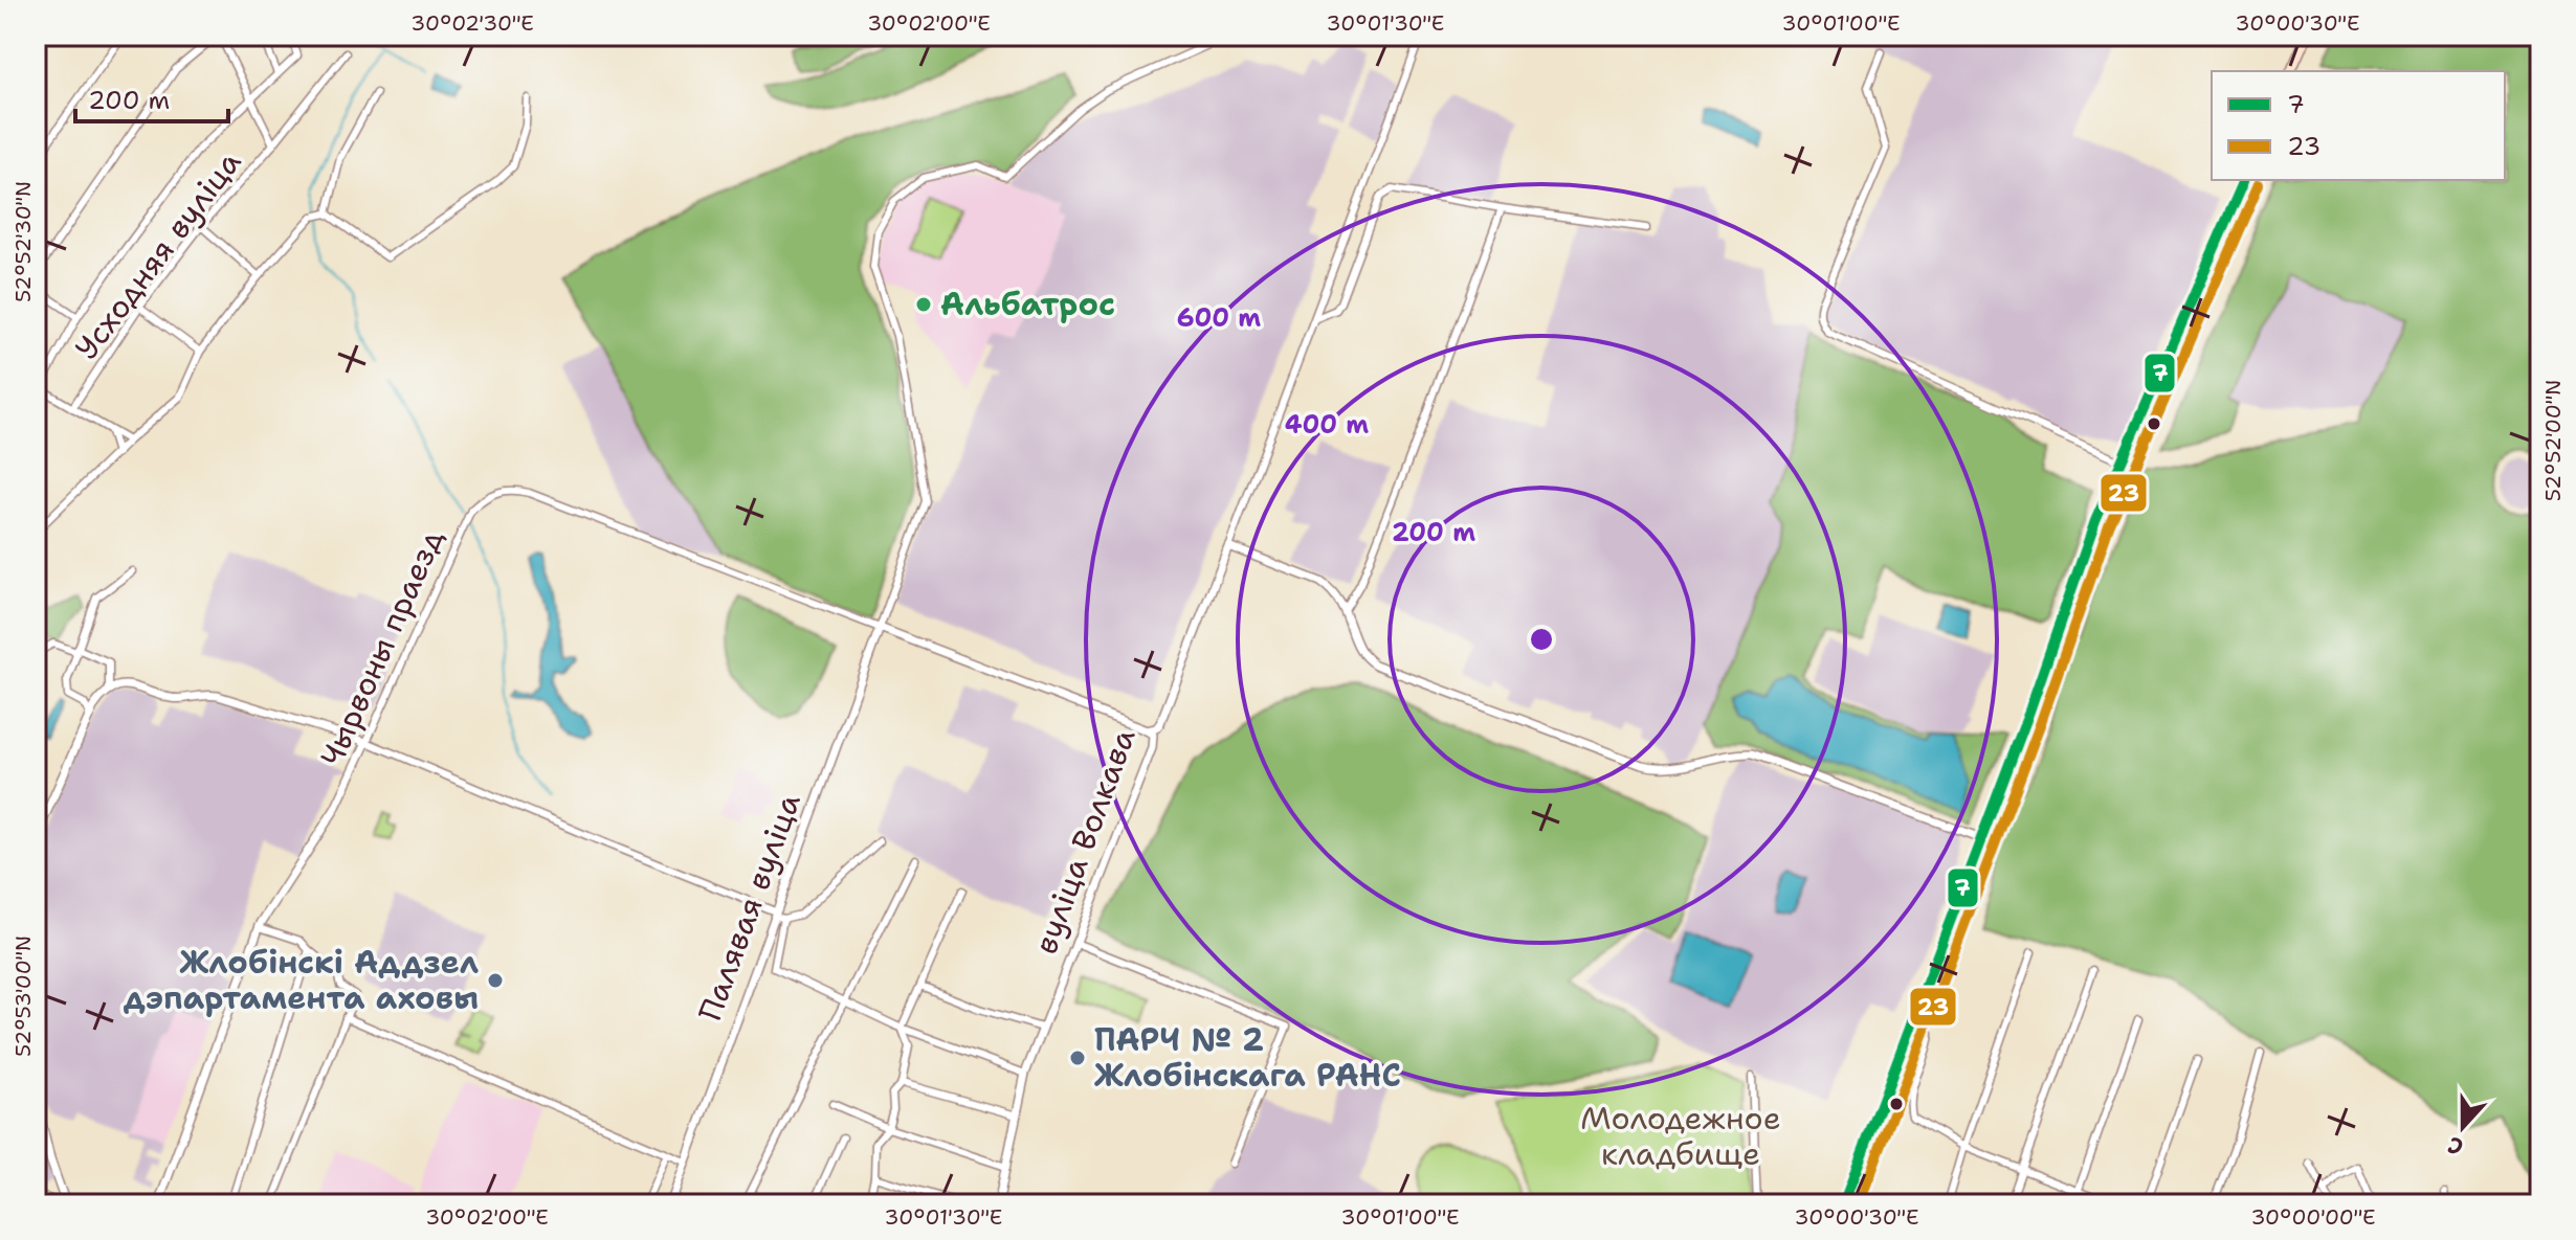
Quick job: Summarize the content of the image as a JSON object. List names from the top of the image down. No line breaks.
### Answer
{"streets":{"street":["Усходняя вуліца","Чырвоны праезд","вуліца Волкава","Палявая вуліца"]},"crossings":[["Чырвоны праезд","вуліца Волкава"],["Чырвоны праезд","Палявая вуліца"]],"parks":["Молодежное кладбище"],"places":["Альбатрос","Жлобінскі Аддзел дэпартамента аховы","ПАРЧ № 2 Жлобінскага РАНС"],"lines":["transit line 7","transit line 23"],"legend":["7","23"],"scale_bar":"200 m","north":"bottom","coordinates":["30°02'30\"E","30°02'00\"E","30°01'30\"E","30°01'00\"E","30°00'30\"E","52°52'30\"N","52°52'00\"N","52°53'00\"N","30°00'00\"E"],"rings":["600 m","400 m","200 m"]}
